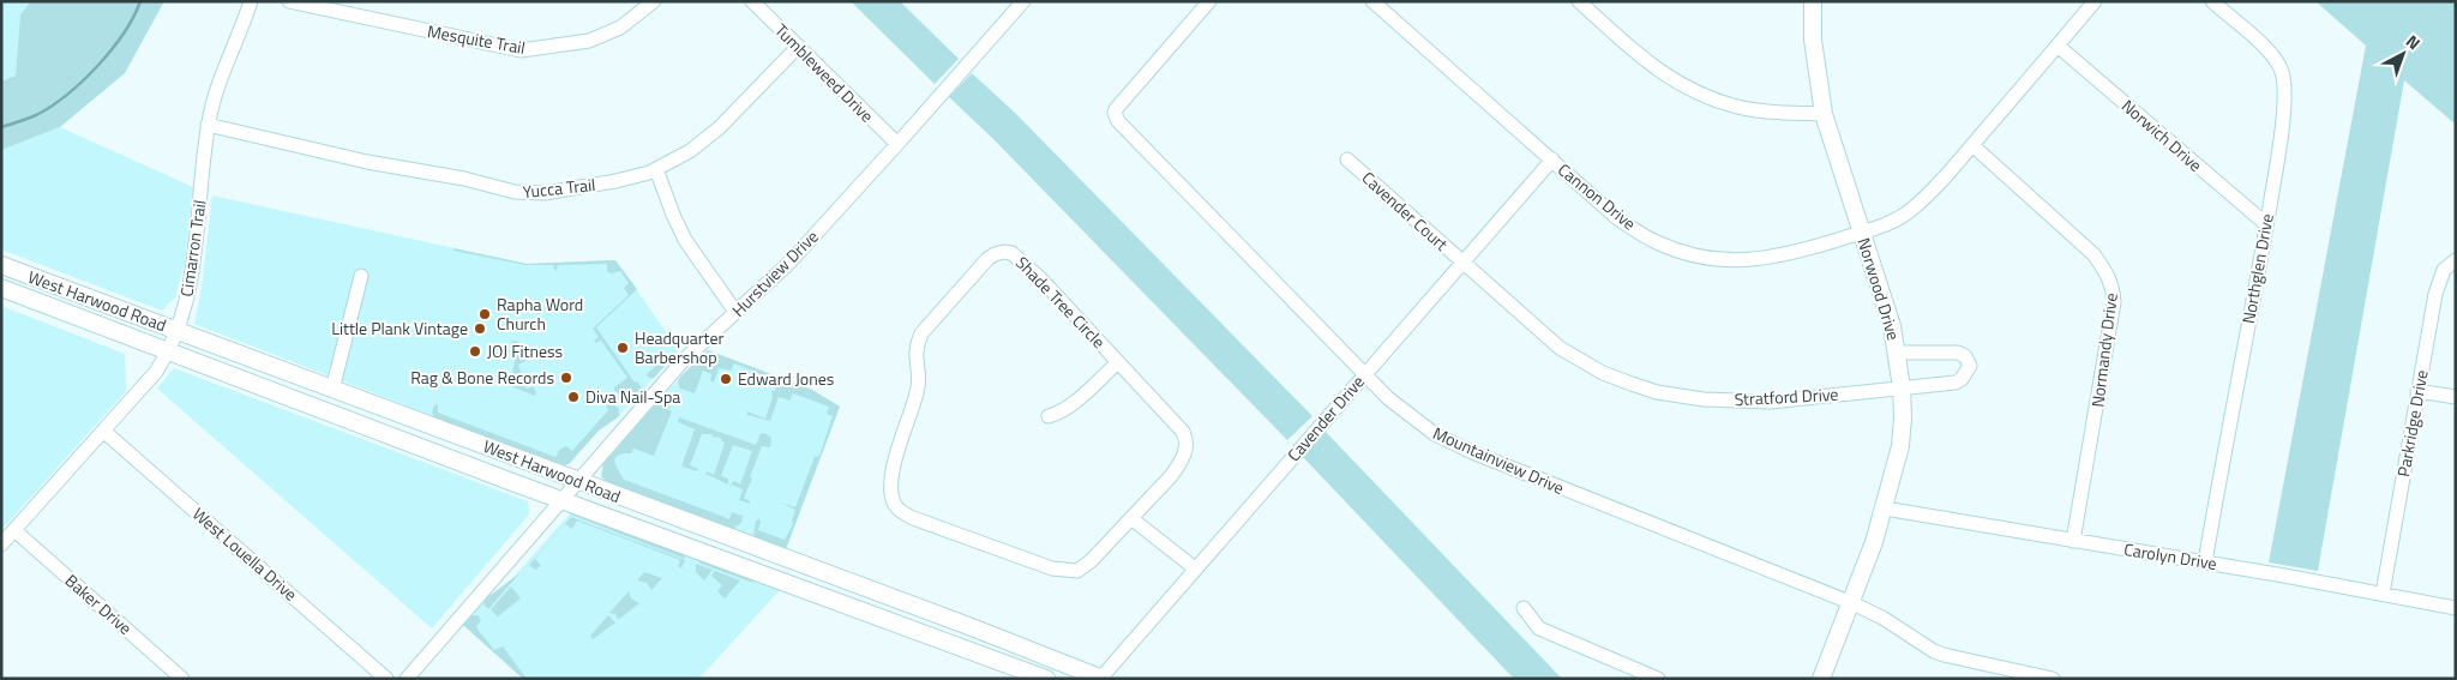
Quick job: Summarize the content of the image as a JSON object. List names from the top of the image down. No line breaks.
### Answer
{"streets":{"main road":["Norwood Drive","West Harwood Road"],"street":["Mesquite Trail","Tumbleweed Drive","Norwich Drive","Yucca Trail","Cannon Drive","Cavender Court","Cimarron Trail","Northglen Drive","Hurstview Drive","Shade Tree Circle","Normandy Drive","Stratford Drive","Cavender Drive","Parkridge Drive","Mountainview Drive","West Louella Drive","Carolyn Drive","Baker Drive"]},"crossings":[["Tumbleweed Drive","Yucca Trail"],["Tumbleweed Drive","Hurstview Drive"],["Norwich Drive","Cannon Drive"],["Norwich Drive","Northglen Drive"],["Yucca Trail","Cimarron Trail"],["Cannon Drive","Norwood Drive"],["Cannon Drive","Normandy Drive"],["Cannon Drive","Cavender Drive"],["Cavender Court","Stratford Drive"],["Cavender Court","Cavender Drive"],["Cimarron Trail","West Harwood Road"],["Cimarron Trail","West Louella Drive"],["Cimarron Trail","Baker Drive"],["Northglen Drive","Carolyn Drive"],["Hurstview Drive","West Harwood Road"],["Norwood Drive","Stratford Drive"],["Norwood Drive","Mountainview Drive"],["Norwood Drive","Carolyn Drive"],["West Harwood Road","Cavender Drive"],["Normandy Drive","Carolyn Drive"],["Stratford Drive","Cavender Drive"],["Cavender Drive","Mountainview Drive"],["Parkridge Drive","Carolyn Drive"]],"places":["Rapha Word Church","Little Plank Vintage","Headquarter Barbershop","JOJ Fitness","Rag & Bone Records","Edward Jones","Diva Nail-Spa"],"north":"top right"}
